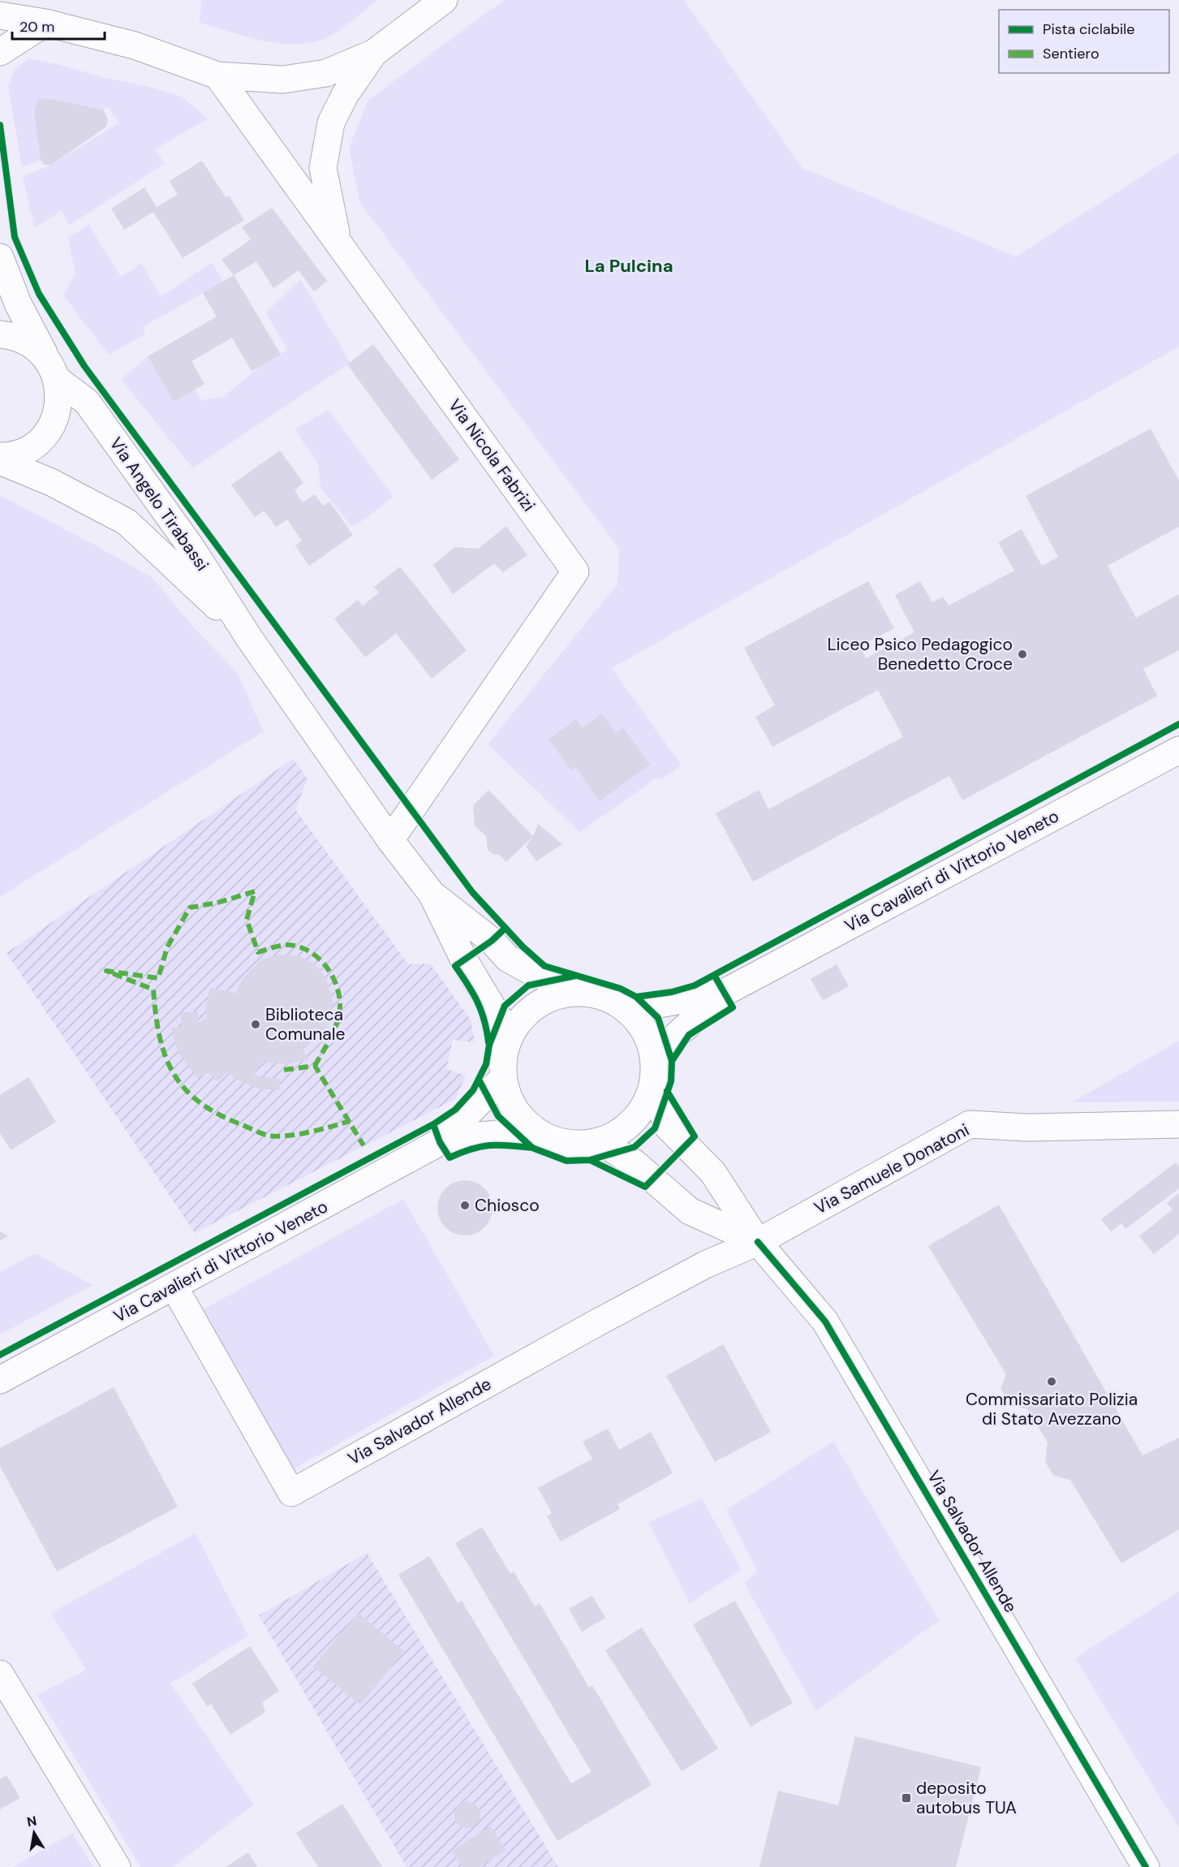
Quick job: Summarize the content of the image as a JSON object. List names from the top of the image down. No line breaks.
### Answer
{"streets":{"street":["Via Nicola Fabrizi","Via Angelo Tirabassi","Via Cavalieri di Vittorio Veneto","Via Samuele Donatoni","Via Salvador Allende"]},"crossings":[["Via Nicola Fabrizi","Via Angelo Tirabassi"],["Via Cavalieri di Vittorio Veneto","Via Salvador Allende"],["Via Samuele Donatoni","Via Salvador Allende"]],"districts":["La Pulcina"],"places":{"other":["Liceo Psico Pedagogico Benedetto Croce","Biblioteca Comunale","Chiosco","Commissariato Polizia di Stato Avezzano"],"transit":["deposito autobus TUA"]},"legend":["Pista ciclabile","Sentiero"],"scale_bar":"20 m","north":"top"}
